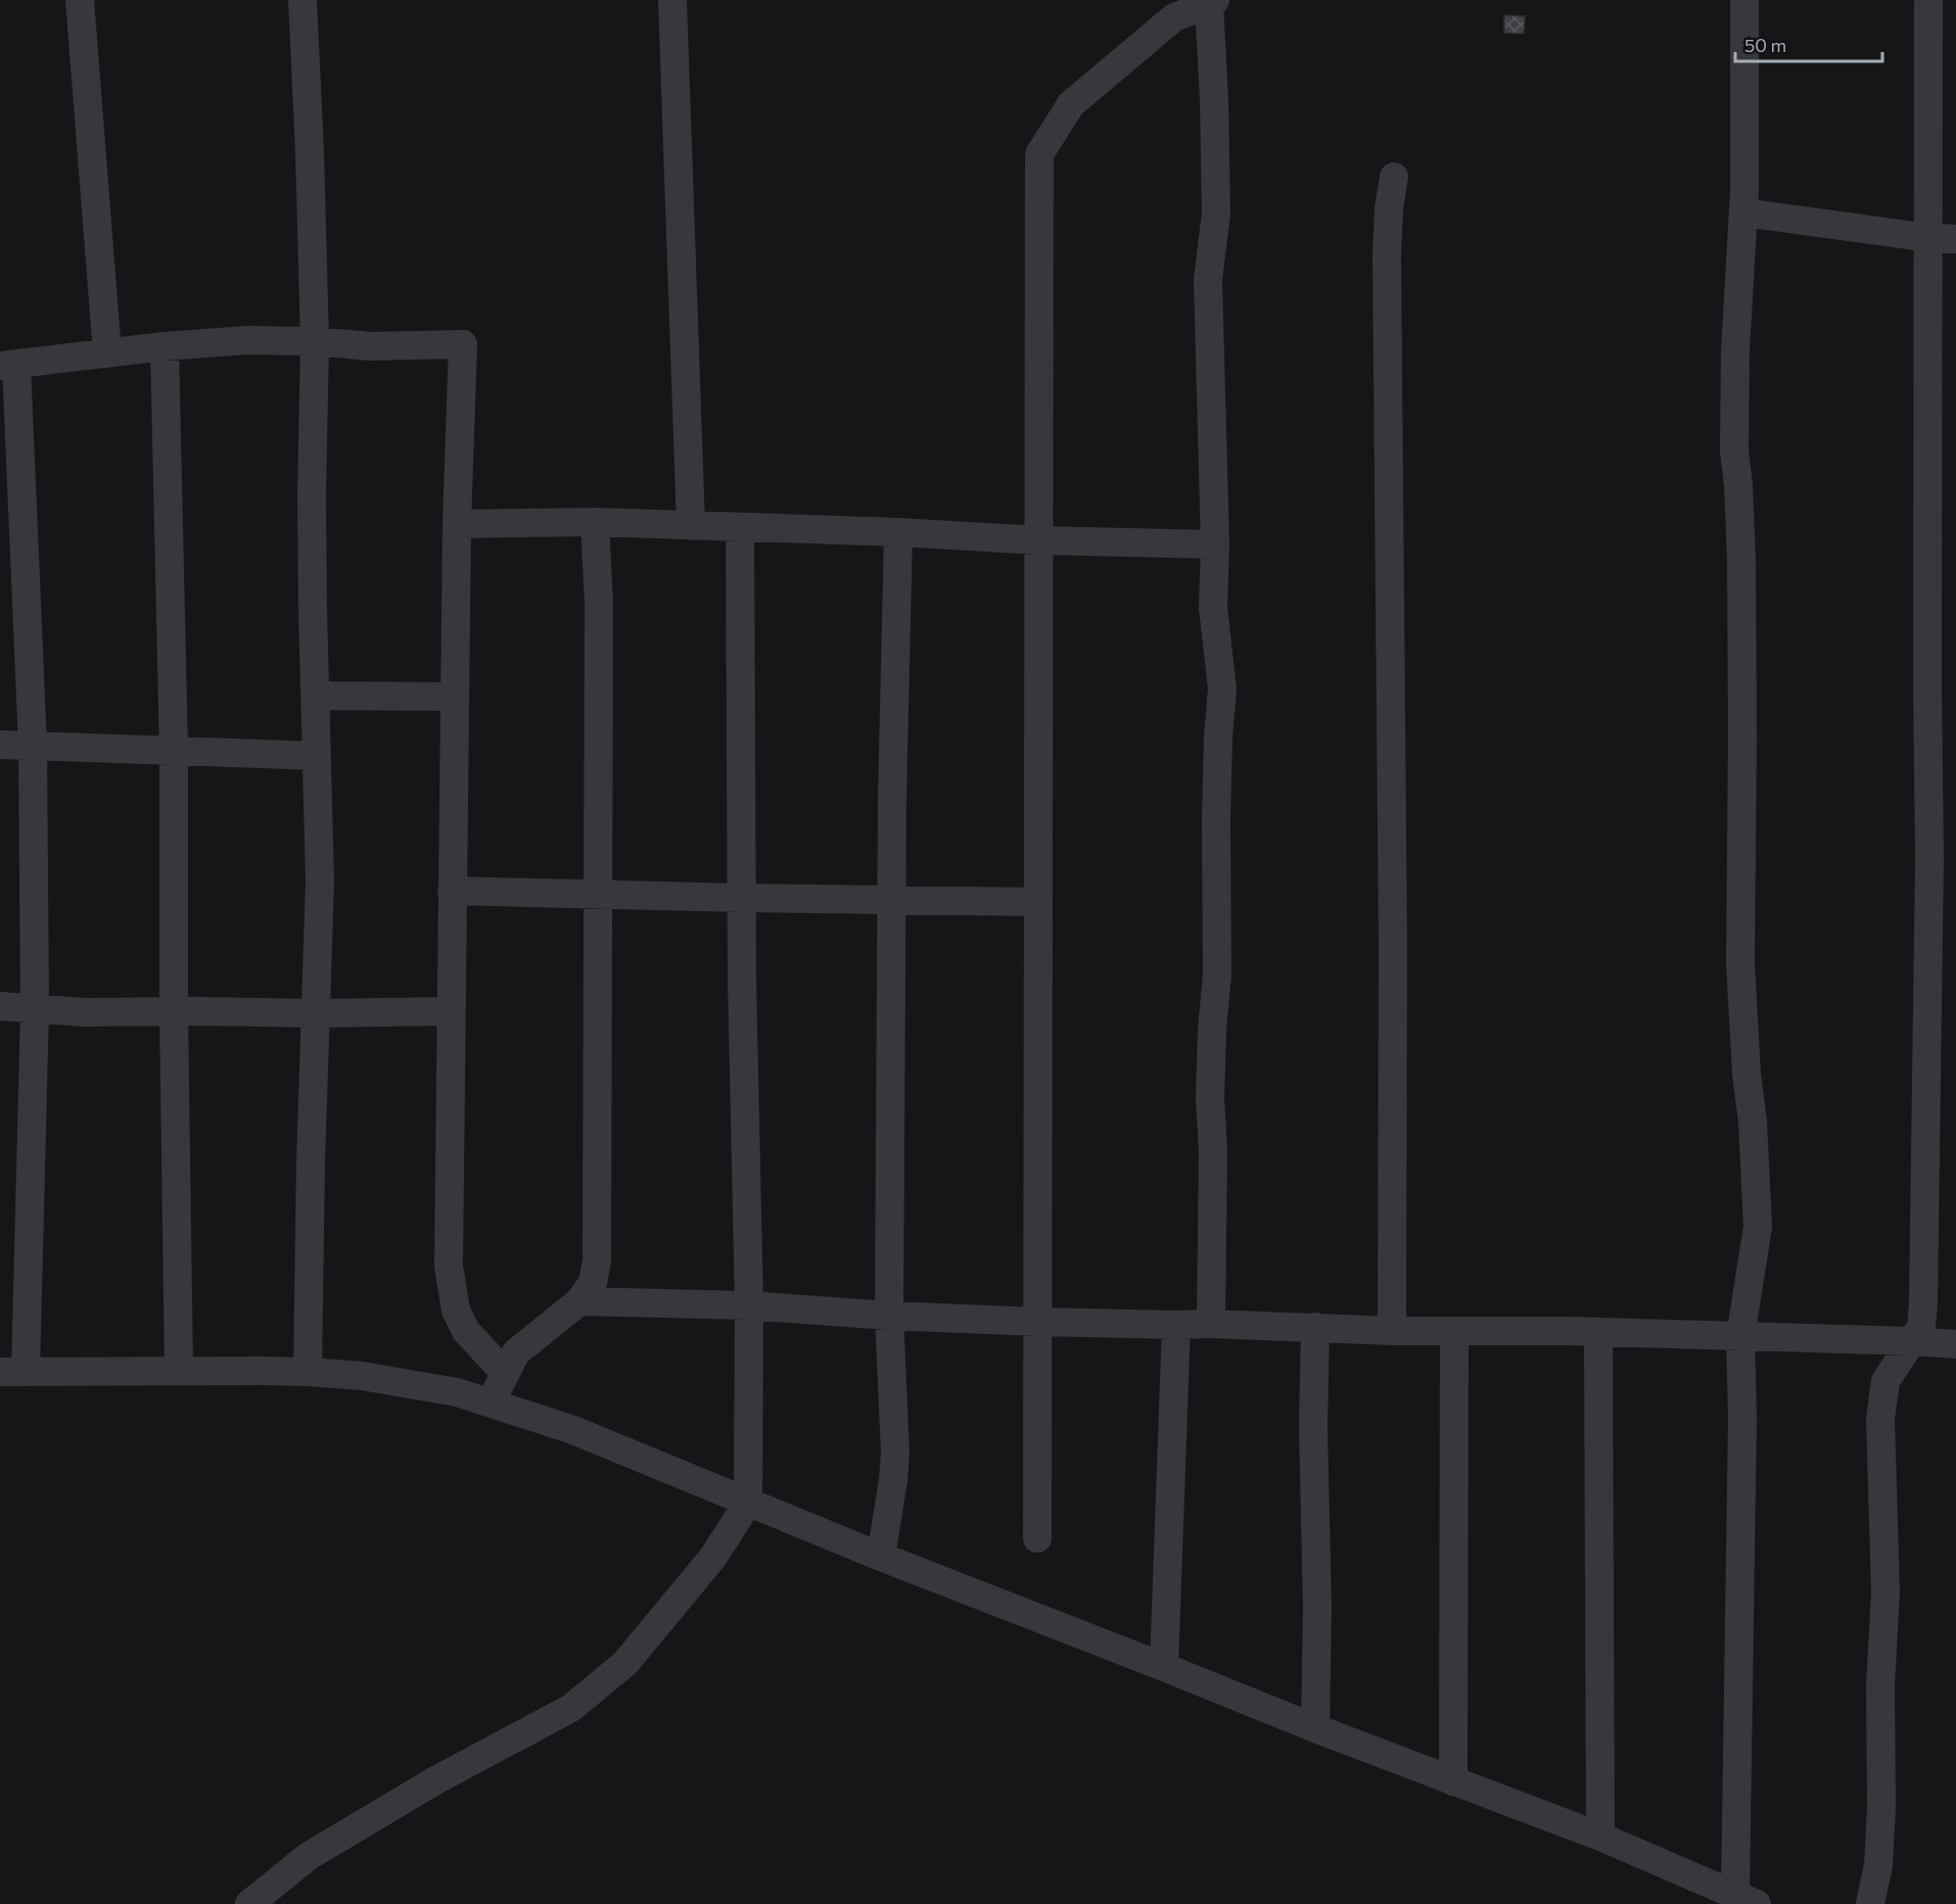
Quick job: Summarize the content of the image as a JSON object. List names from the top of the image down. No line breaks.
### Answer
{"scale_bar":"50 m"}
